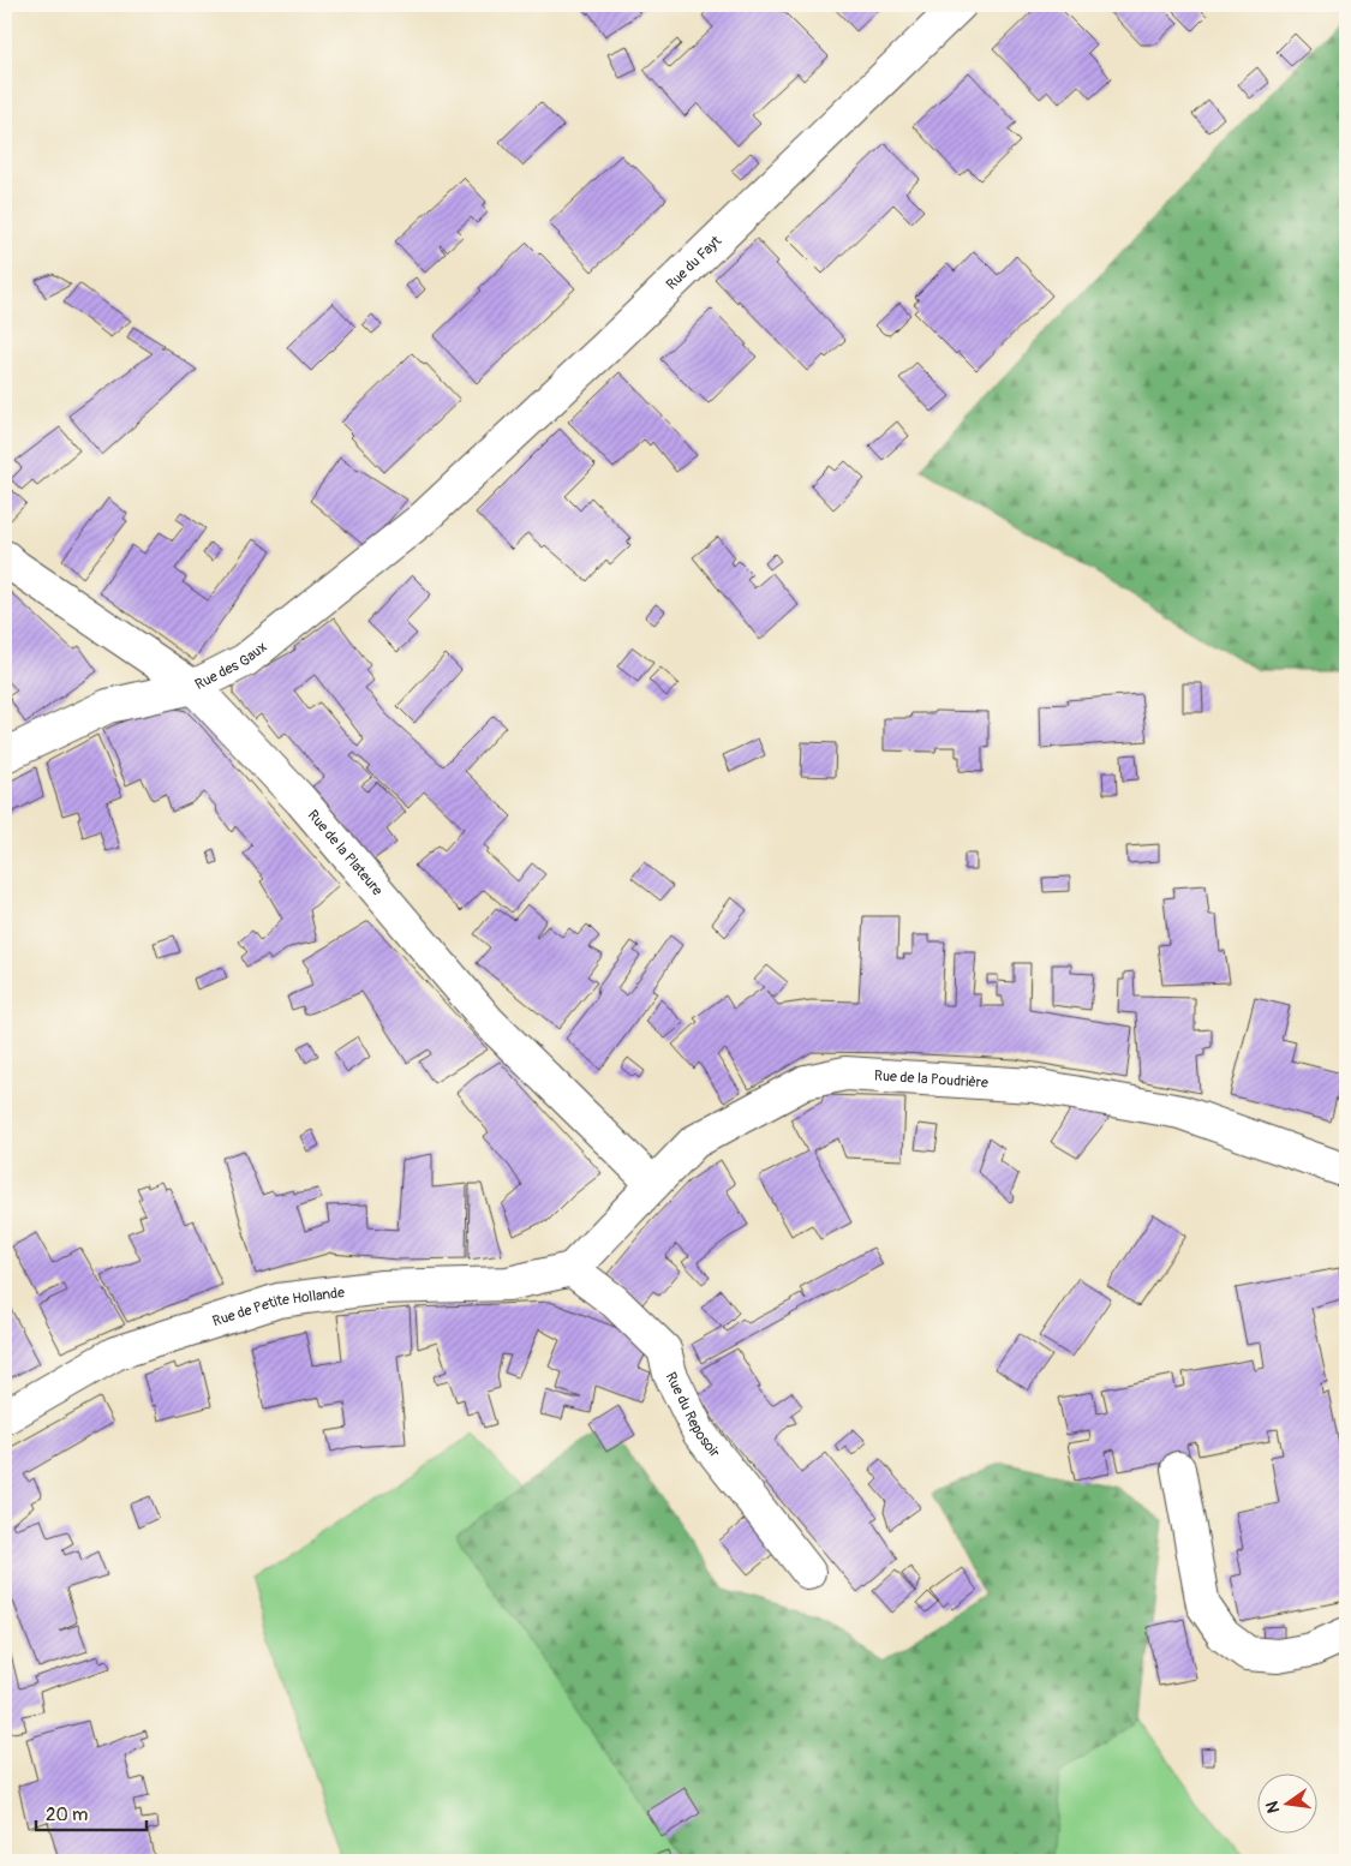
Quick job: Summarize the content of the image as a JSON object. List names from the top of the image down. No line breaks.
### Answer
{"streets":{"street":["Rue du Fayt","Rue des Gaux","Rue de la Plateure","Rue de la Poudrière","Rue de Petite Hollande","Rue du Reposoir"]},"crossings":[["Rue du Fayt","Rue des Gaux"],["Rue des Gaux","Rue de la Plateure"],["Rue de la Plateure","Rue de la Poudrière"],["Rue de la Poudrière","Rue de Petite Hollande"],["Rue de la Poudrière","Rue du Reposoir"],["Rue de Petite Hollande","Rue du Reposoir"]],"scale_bar":"20 m","north":"left"}
